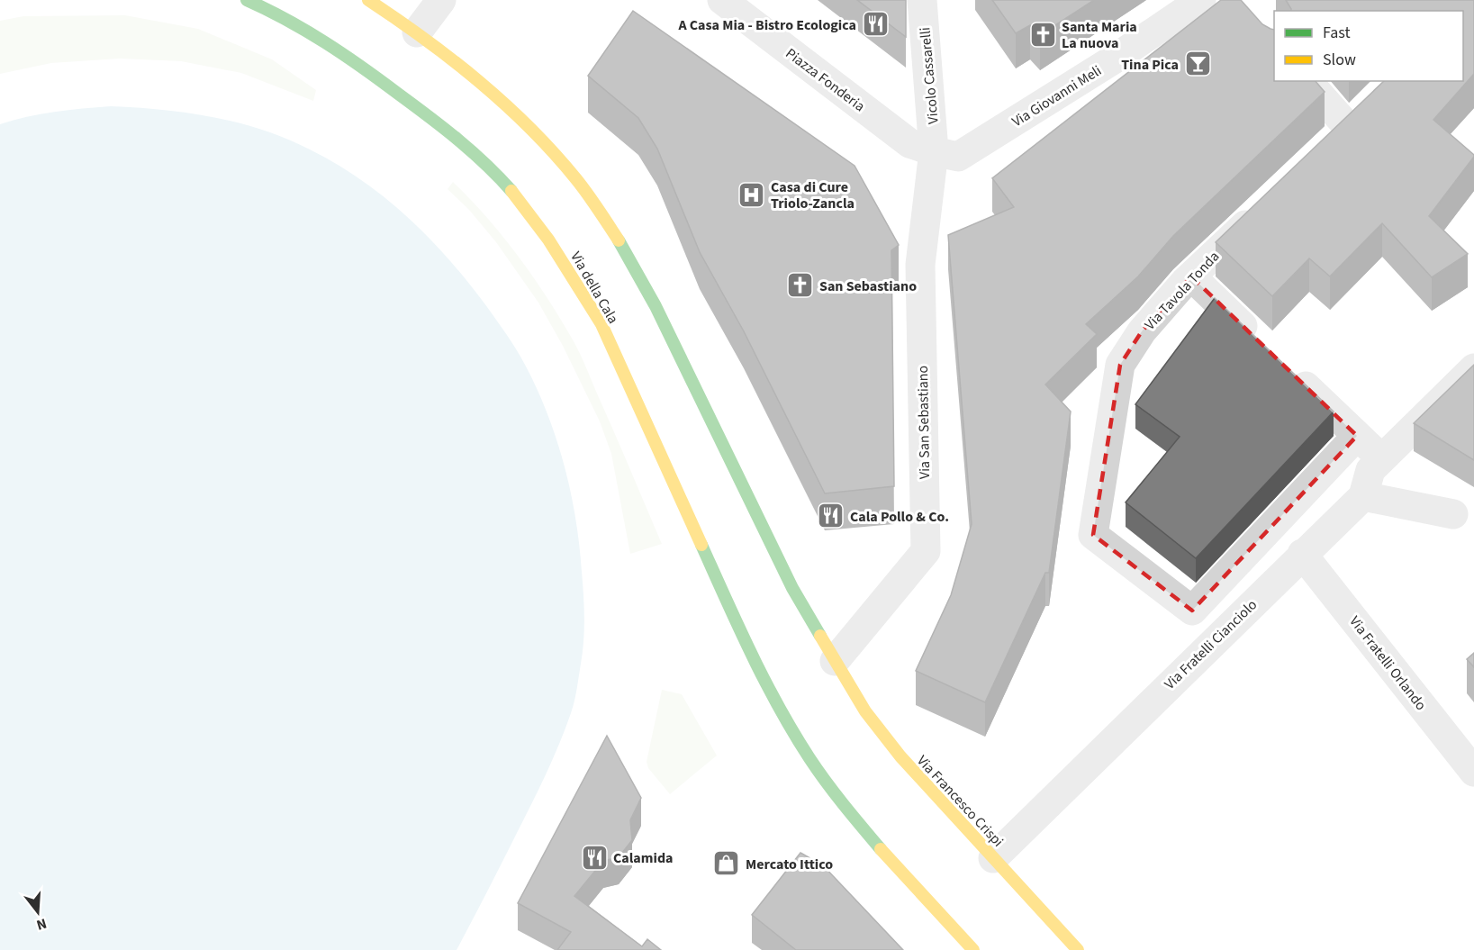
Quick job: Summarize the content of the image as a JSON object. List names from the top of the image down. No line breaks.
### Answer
{"streets":{"main road":["Via della Cala","Via Francesco Crispi"],"street":["Vicolo Cassarelli","Piazza Fonderia","Via Giovanni Meli","Via Tavola Tonda","Via San Sebastiano","Via Fratelli Cianciolo","Via Fratelli Orlando"]},"crossings":[["Vicolo Cassarelli","Piazza Fonderia"],["Vicolo Cassarelli","Via Giovanni Meli"],["Vicolo Cassarelli","Via San Sebastiano"],["Piazza Fonderia","Via Giovanni Meli"],["Piazza Fonderia","Via San Sebastiano"],["Via Giovanni Meli","Via San Sebastiano"],["Via San Sebastiano","Via Francesco Crispi"],["Via Fratelli Cianciolo","Via Fratelli Orlando"],["Via Fratelli Cianciolo","Via Francesco Crispi"]],"places":{"restaurant":["A Casa Mia - Bistro Ecologica","Cala Pollo & Co.","Calamida"],"church":["Santa Maria La nuova","San Sebastiano"],"bar":["Tina Pica"],"hospital":["Casa di Cure Triolo-Zancla"],"shop":["Mercato Ittico"]},"legend":["Fast","Slow"],"north":"bottom"}
